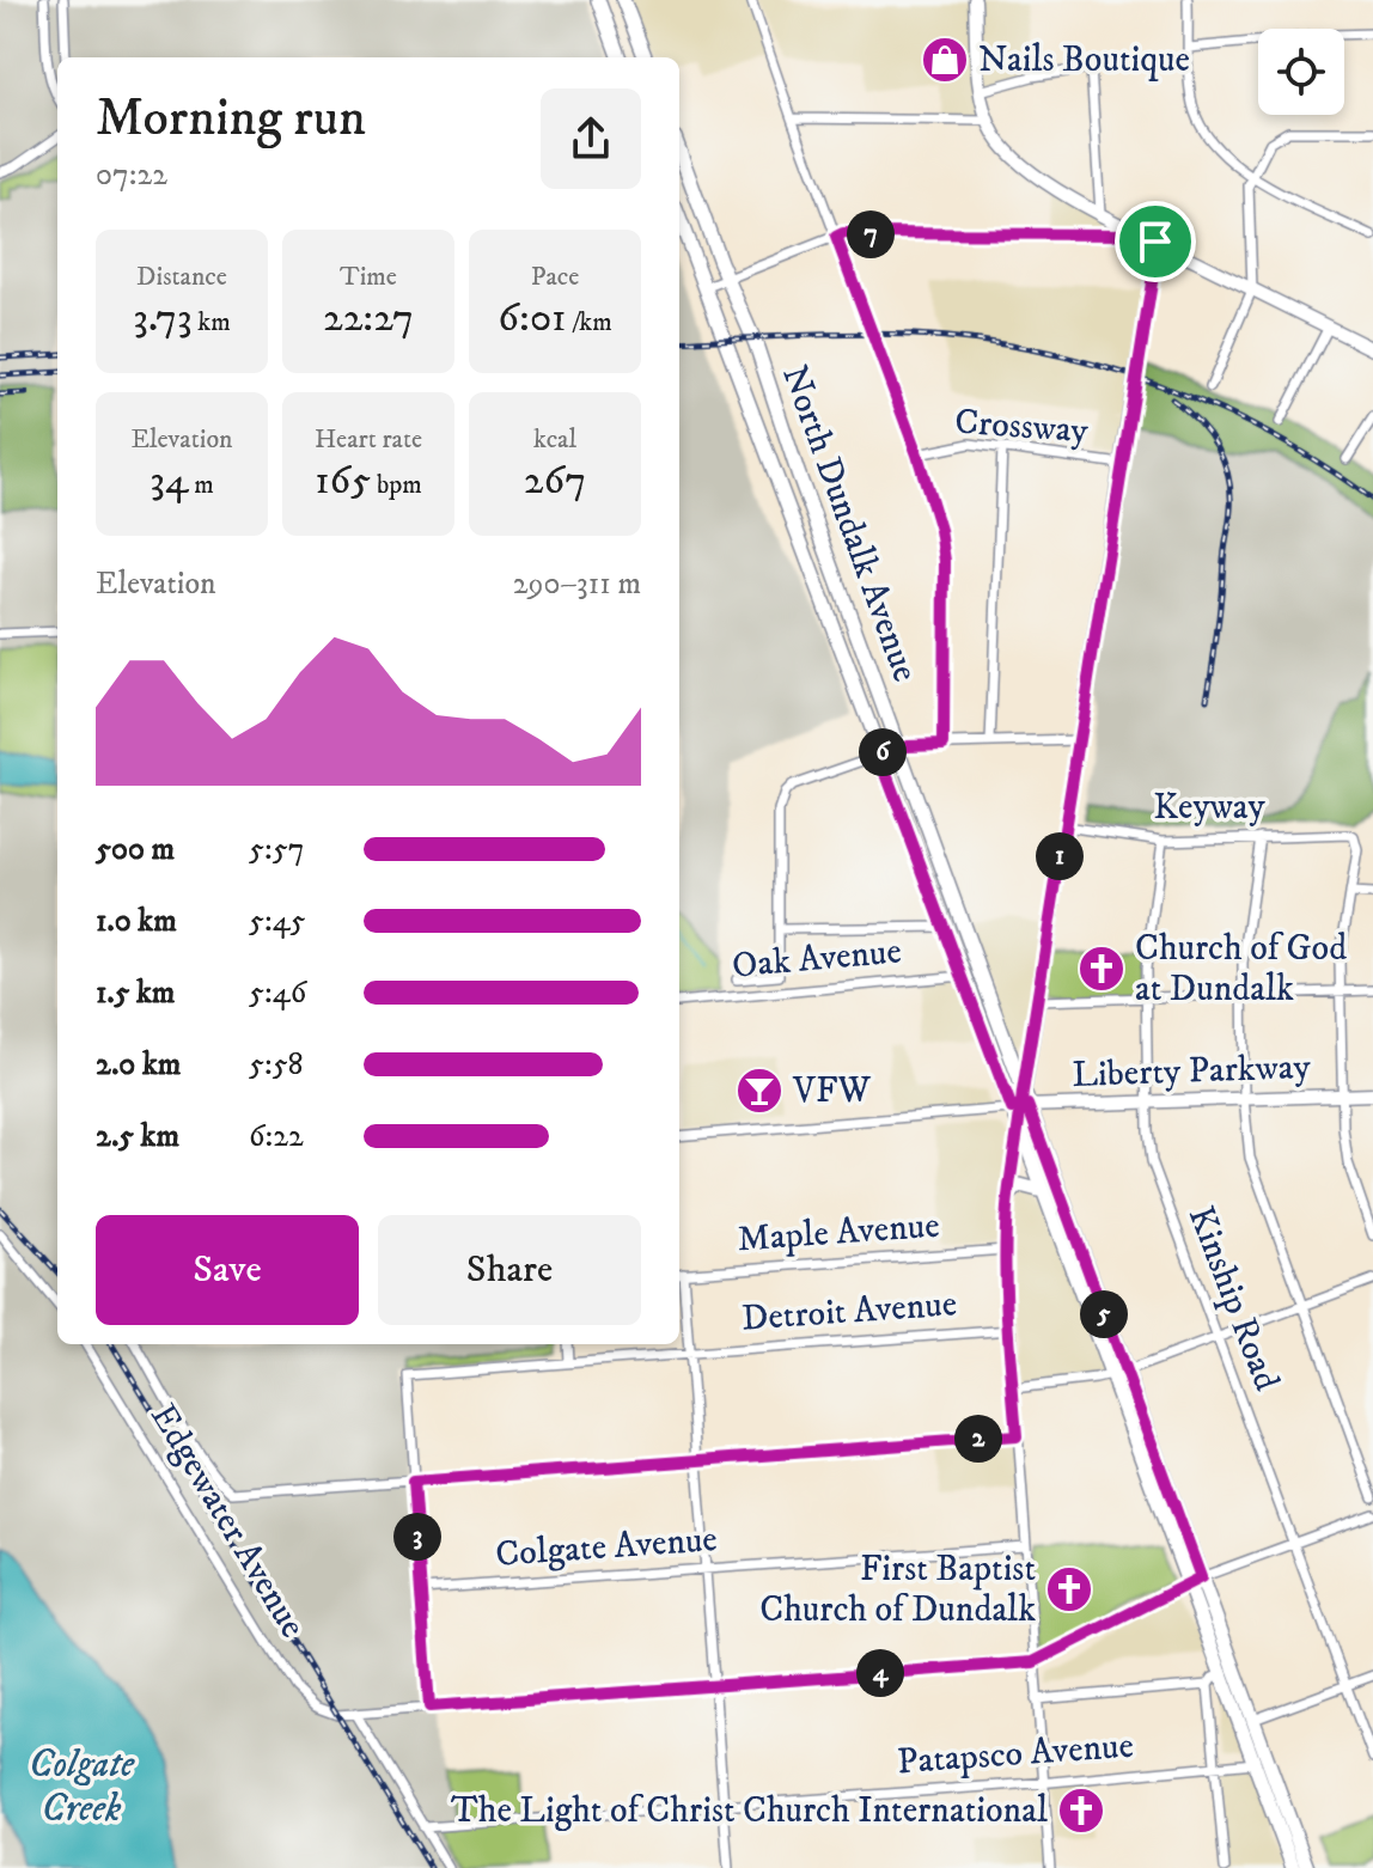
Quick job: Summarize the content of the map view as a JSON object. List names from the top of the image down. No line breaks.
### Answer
{"streets":{"main road":["North Dundalk Avenue"],"street":["Crossway","Keyway","Oak Avenue","Liberty Parkway","Maple Avenue","Kinship Road","Detroit Avenue","Edgewater Avenue","Colgate Avenue","Patapsco Avenue"]},"crossings":[["North Dundalk Avenue","Oak Avenue"],["North Dundalk Avenue","Liberty Parkway"],["North Dundalk Avenue","Patapsco Avenue"],["Keyway","Kinship Road"],["Liberty Parkway","Kinship Road"]],"water":["Colgate Creek"],"places":{"shop":["Nails Boutique"],"church":["Church of God at Dundalk","First Baptist Church of Dundalk","The Light of Christ Church International"],"bar":["VFW"]},"page":{"heading":["Morning run","07:22"],"pins":["7","6","1","5","2","3","4"],"stats":[["Distance","3.73 km"],["Time","22:27"],["Pace","6:01 /km"],["Elevation","34 m"],["Heart rate","165 bpm"],["kcal","267"]],"chart":["Elevation","290–311 m"],"list":[{"name":"500 m","note":"5:57"},{"name":"1.0 km","note":"5:45"},{"name":"1.5 km","note":"5:46"},{"name":"2.0 km","note":"5:58"},{"name":"2.5 km","note":"6:22"}],"buttons":["Save","Share"]}}
